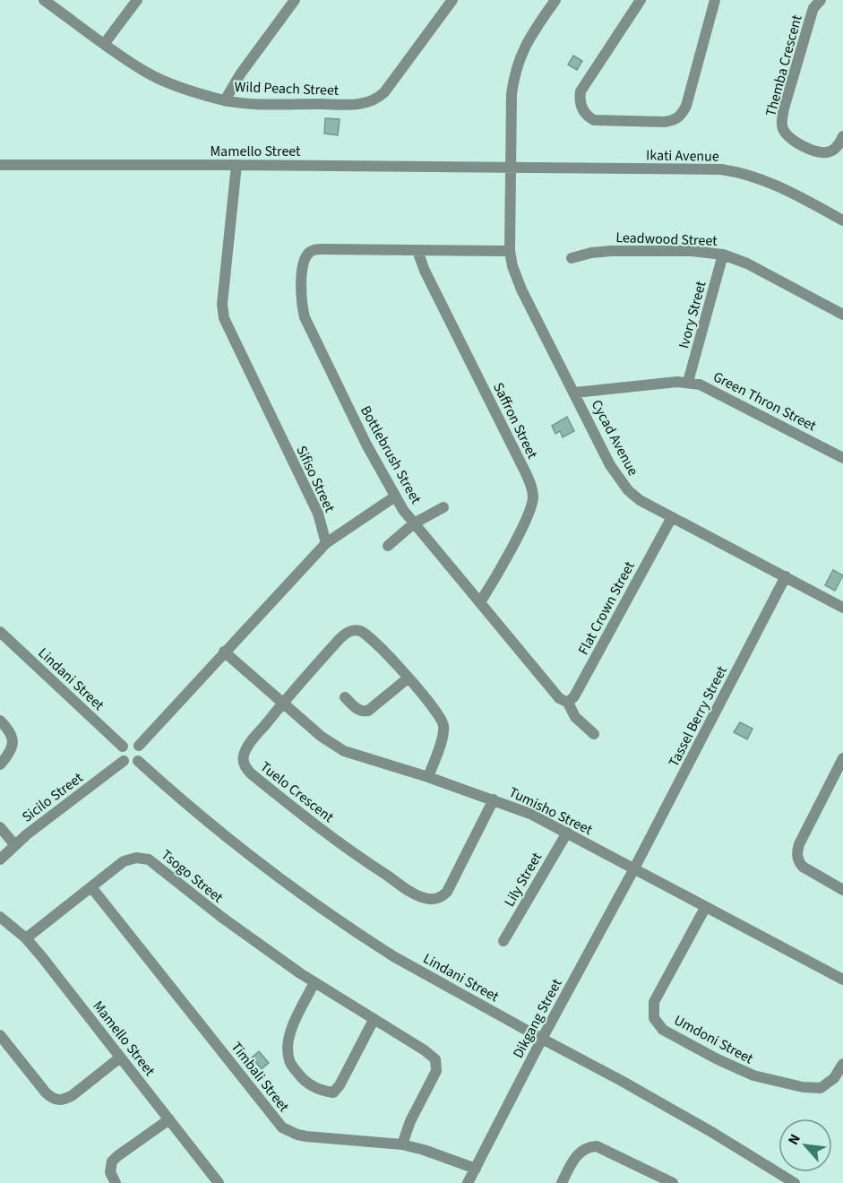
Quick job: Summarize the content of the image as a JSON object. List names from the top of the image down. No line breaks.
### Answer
{"streets":{"street":["Themba Crescent","Wild Peach Street","Mamello Street","Ikati Avenue","Leadwood Street","Ivory Street","Green Thron Street","Saffron Street","Cycad Avenue","Bottlebrush Street","Sifiso Street","Flat Crown Street","Lindani Street","Tassel Berry Street","Tuelo Crescent","Sicilo Street","Tumisho Street","Tsogo Street","Lily Street","Dikgang Street","Umdoni Street","Timbali Street"]},"crossings":[["Mamello Street","Ikati Avenue"],["Mamello Street","Cycad Avenue"],["Mamello Street","Sifiso Street"],["Mamello Street","Tsogo Street"],["Ikati Avenue","Cycad Avenue"],["Leadwood Street","Ivory Street"],["Ivory Street","Green Thron Street"],["Green Thron Street","Cycad Avenue"],["Saffron Street","Bottlebrush Street"],["Cycad Avenue","Flat Crown Street"],["Cycad Avenue","Tassel Berry Street"],["Bottlebrush Street","Flat Crown Street"],["Lindani Street","Sicilo Street"],["Lindani Street","Dikgang Street"],["Tassel Berry Street","Tumisho Street"],["Tassel Berry Street","Dikgang Street"],["Tuelo Crescent","Tumisho Street"],["Tumisho Street","Lily Street"],["Tumisho Street","Dikgang Street"],["Tumisho Street","Umdoni Street"],["Tsogo Street","Timbali Street"],["Dikgang Street","Timbali Street"]],"north":"top left"}
